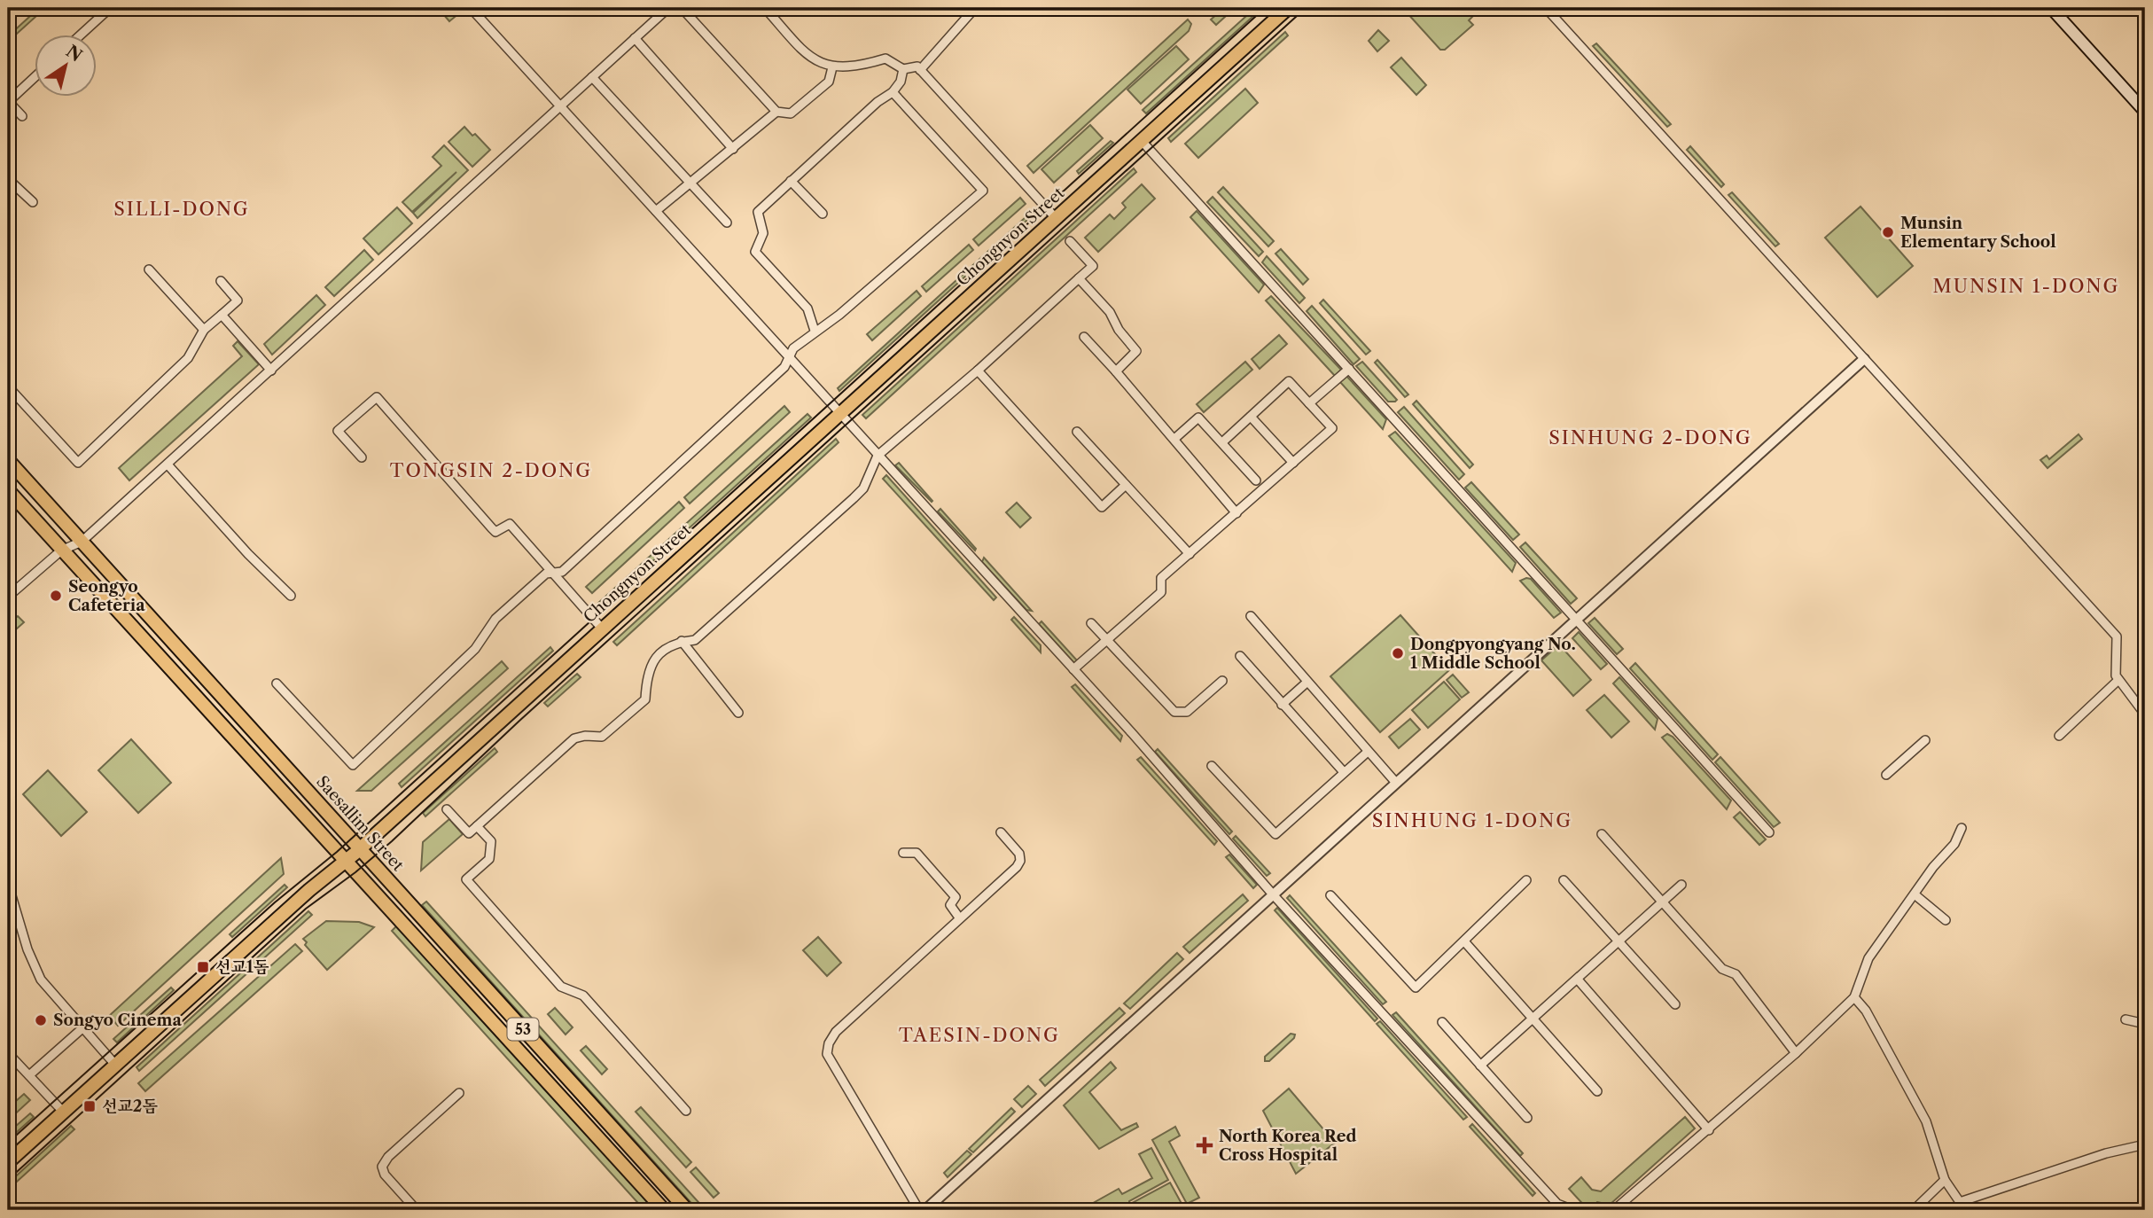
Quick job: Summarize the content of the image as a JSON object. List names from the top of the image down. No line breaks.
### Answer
{"streets":{"main road":["Chongnyon Street","Saesallim Street","53"]},"crossings":[["Chongnyon Street","Saesallim Street"],["Chongnyon Street","53"]],"districts":["SILLI-DONG","MUNSIN 1-DONG","SINHUNG 2-DONG","TONGSIN 2-DONG","SINHUNG 1-DONG","TAESIN-DONG"],"places":{"other":["Munsin Elementary School","Seongyo Cafeteria","Dongpyongyang No. 1 Middle School","Songyo Cinema"],"transit":["선교1돔","선교2돔"],"health":["North Korea Red Cross Hospital"]},"north":"top right"}
